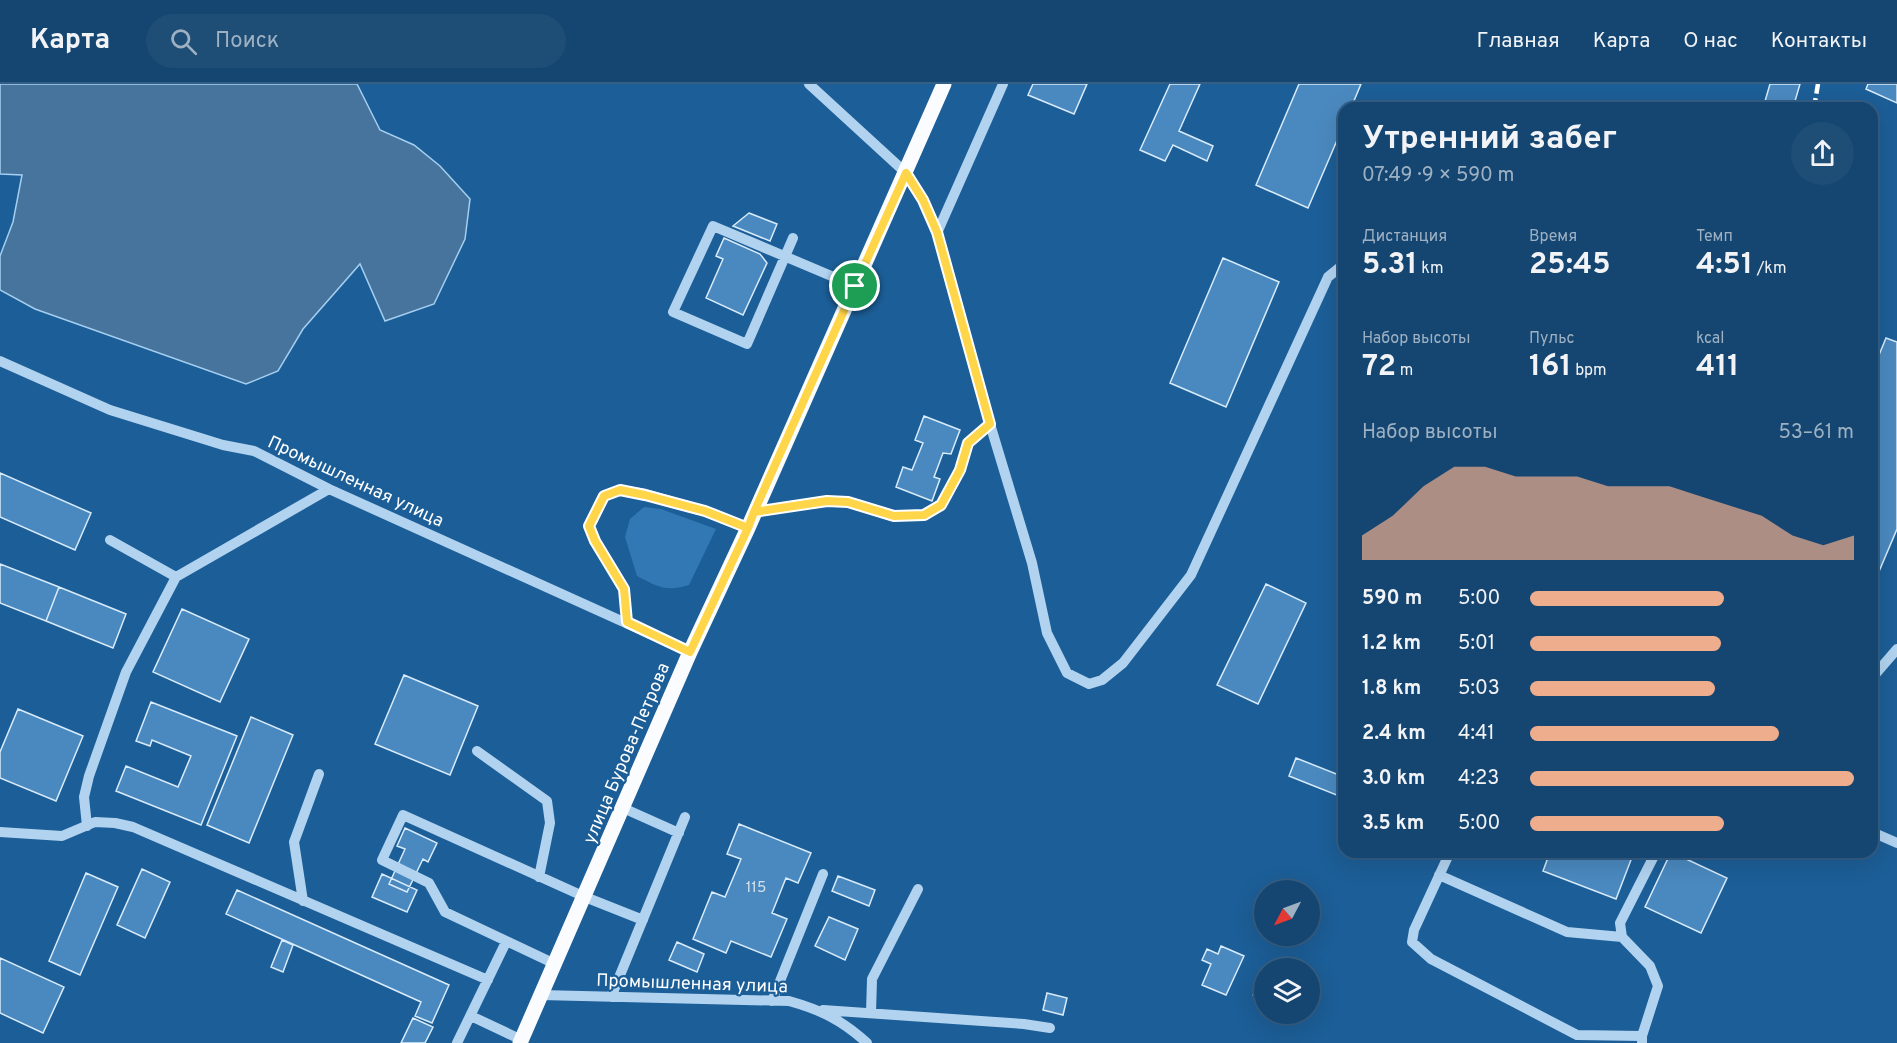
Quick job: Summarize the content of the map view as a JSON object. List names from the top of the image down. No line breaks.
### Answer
{"streets":{"main road":["улица Бурова-Петрова"],"street":["Промышленная улица"]},"crossings":[["Промышленная улица","улица Бурова-Петрова"]],"house_numbers":["115"],"north":"bottom left","page":{"header":"Карта","search":"Поиск","nav":["Главная","Карта","О нас","Контакты"],"heading":["Утренний забег","07:49 · 9 × 590 m"],"stats":[["Дистанция","5.31 km"],["Время","25:45"],["Темп","4:51 /km"],["Набор высоты","72 m"],["Пульс","161 bpm"],["kcal","411"]],"chart":["Набор высоты","53–61 m"],"list":[{"name":"590 m","note":"5:00"},{"name":"1.2 km","note":"5:01"},{"name":"1.8 km","note":"5:03"},{"name":"2.4 km","note":"4:41"},{"name":"3.0 km","note":"4:23"},{"name":"3.5 km","note":"5:00"}]}}
